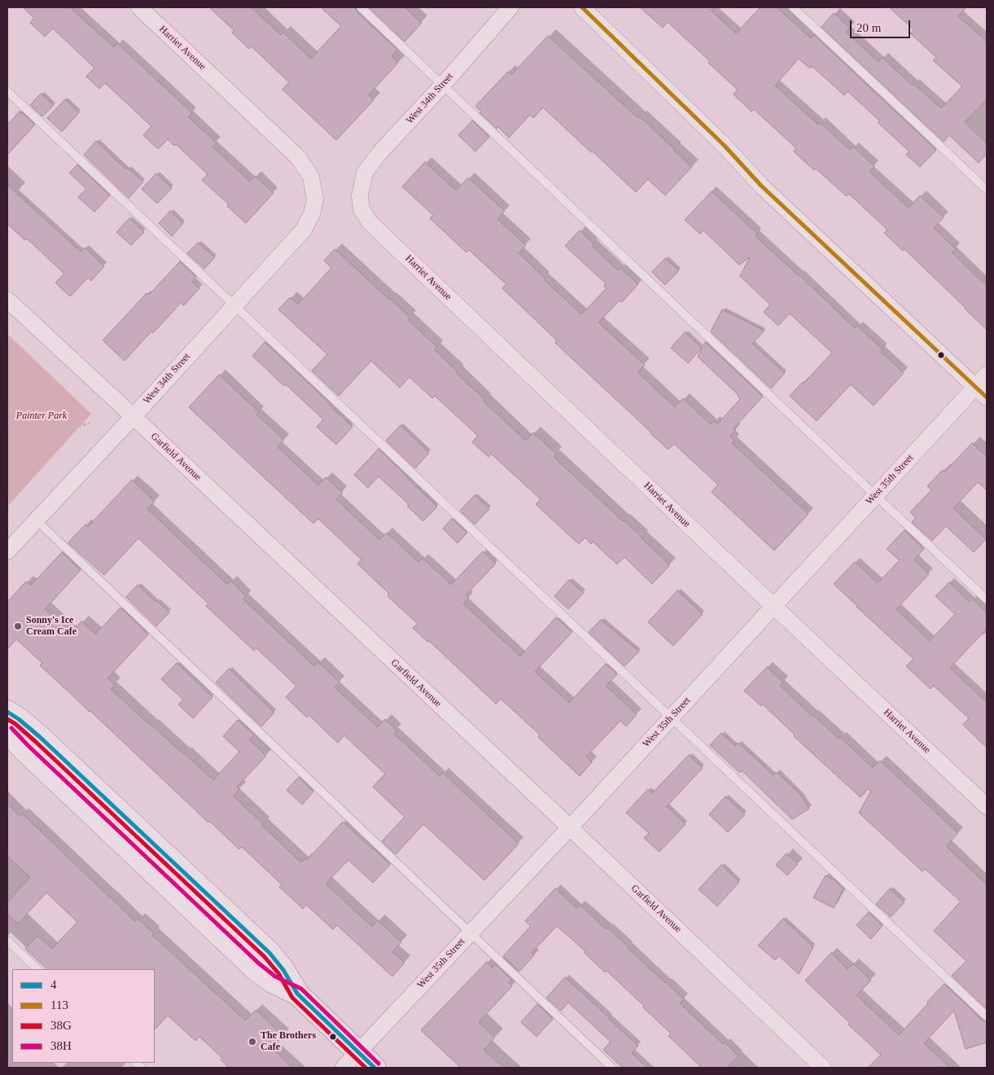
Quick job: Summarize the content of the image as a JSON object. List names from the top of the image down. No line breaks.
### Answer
{"streets":{"street":["Harriet Avenue","West 34th Street","Garfield Avenue","West 35th Street"]},"crossings":[["Harriet Avenue","West 34th Street"],["Harriet Avenue","West 35th Street"],["West 34th Street","Garfield Avenue"],["Garfield Avenue","West 35th Street"]],"parks":["Painter Park"],"places":["Sonny's Ice Cream Cafe","The Brothers Cafe"],"lines":["transit line 113","transit line 4","transit line 38G","transit line 38H"],"legend":["4","113","38G","38H"],"scale_bar":"20 m"}
